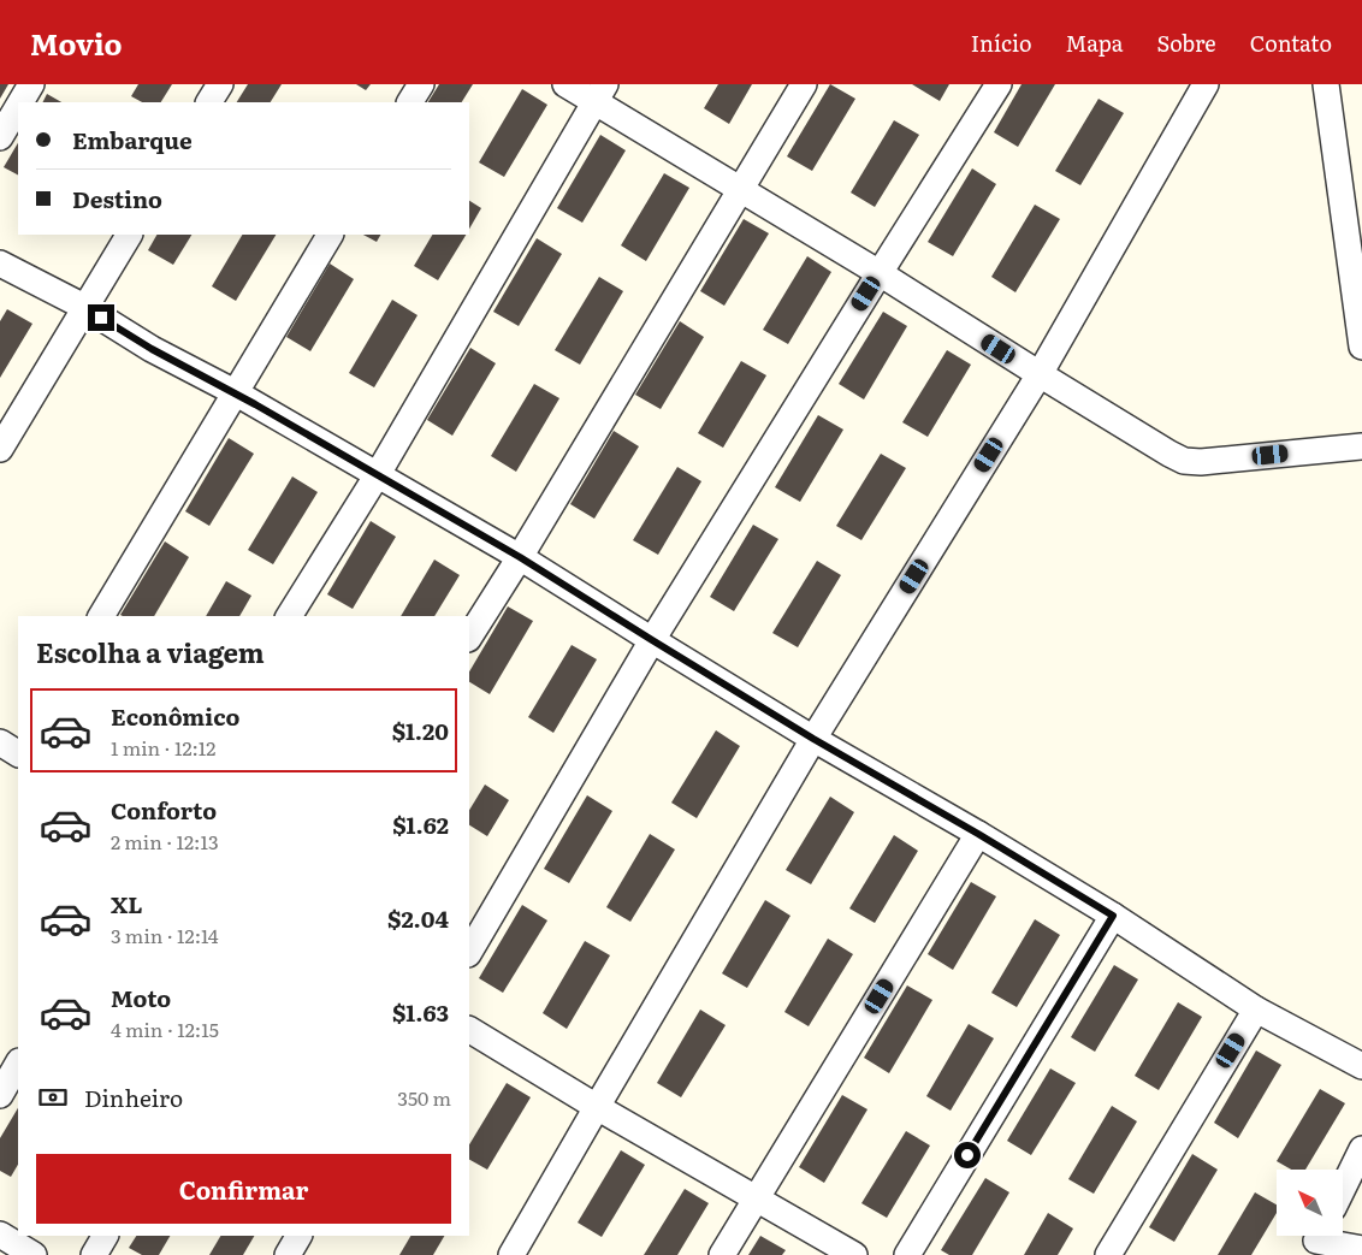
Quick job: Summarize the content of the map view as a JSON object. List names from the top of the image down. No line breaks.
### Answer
{"north":"top left","page":{"header":"Movio","nav":["Início","Mapa","Sobre","Contato"],"banner":["Embarque","Destino"],"heading":"Escolha a viagem","list":[{"name":"Econômico","note":"1 min · 12:12","value":"$1.20"},{"name":"Conforto","note":"2 min · 12:13","value":"$1.62"},{"name":"XL","note":"3 min · 12:14","value":"$2.04"},{"name":"Moto","note":"4 min · 12:15","value":"$1.63"}],"pay":["Dinheiro","350 m"],"buttons":"Confirmar"}}
